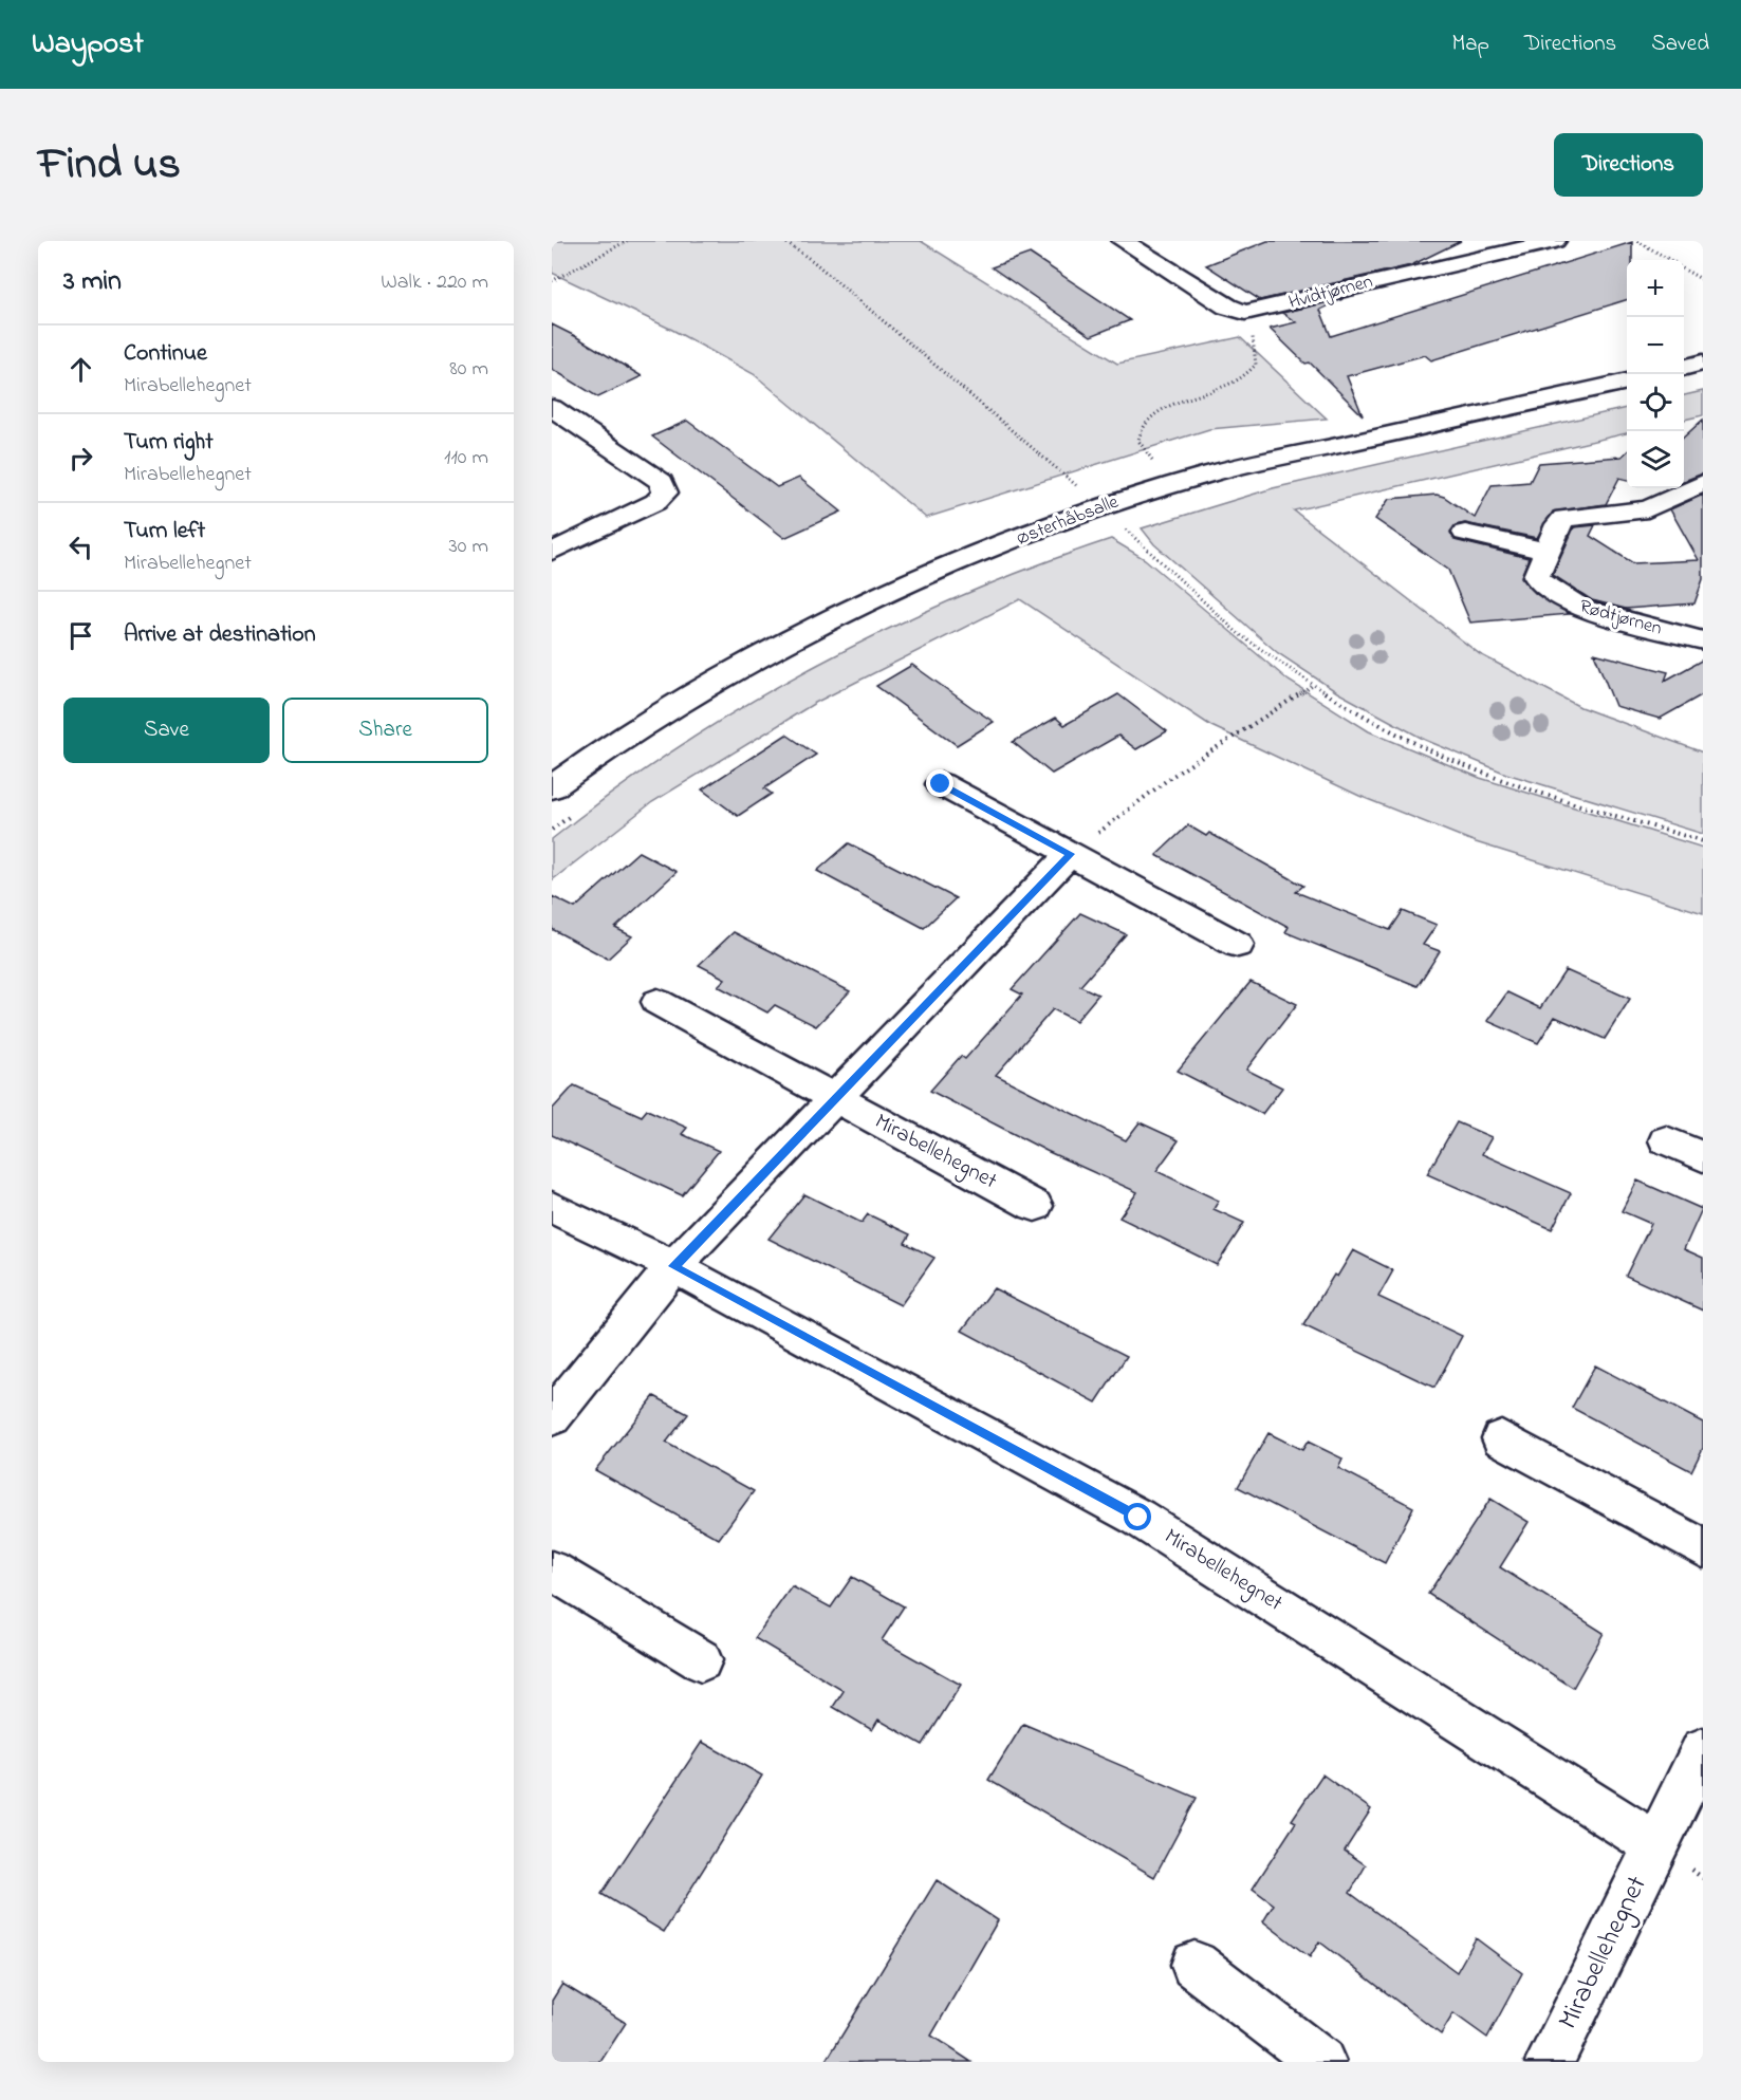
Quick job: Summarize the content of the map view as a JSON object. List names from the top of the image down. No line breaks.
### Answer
{"streets":{"street":["Hvidtjørnen","Østerhåbsalle","Rødtjørnen","Mirabellehegnet"]},"page":{"header":"Waypost","nav":["Map","Directions","Saved"],"title":"Find us","buttons":["Directions",["Save","Share"]],"heading":["3 min","Walk · 220 m"],"map_buttons":["+","−"],"list":[["Continue","Mirabellehegnet","80 m"],["Turn right","Mirabellehegnet","110 m"],["Turn left","Mirabellehegnet","30 m"],"Arrive at destination"]}}
